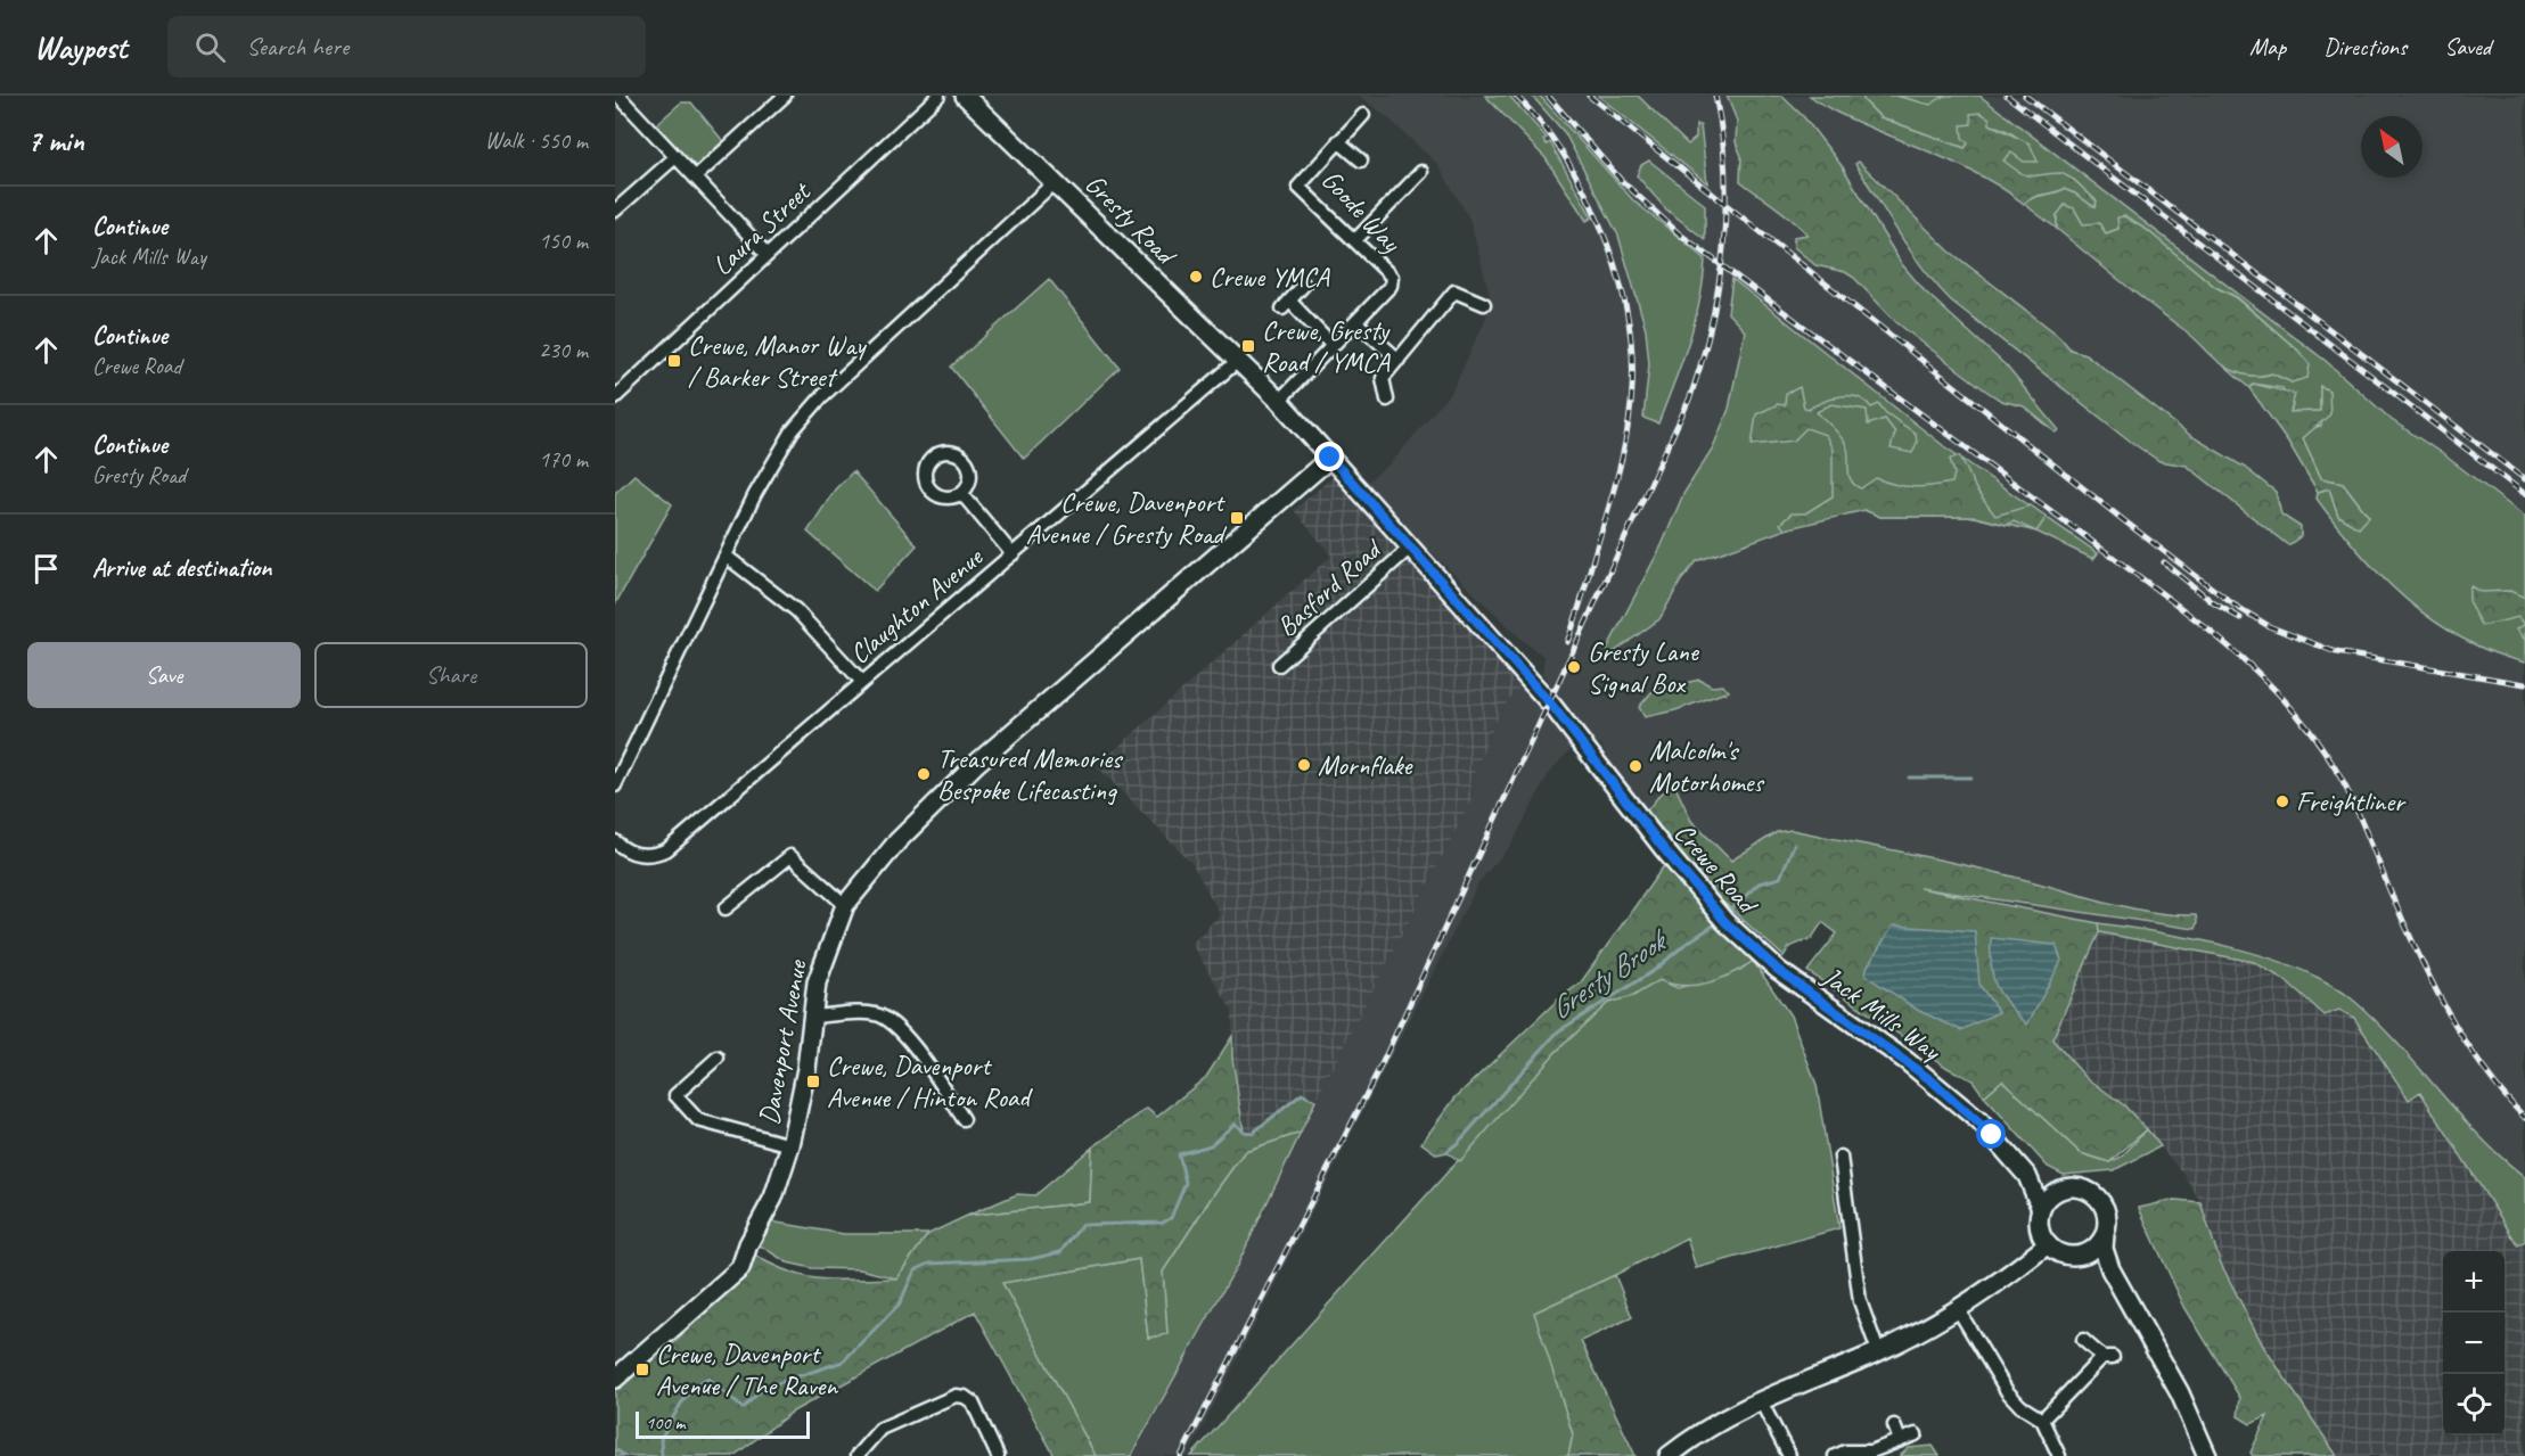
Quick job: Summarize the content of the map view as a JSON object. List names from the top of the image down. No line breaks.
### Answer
{"streets":{"main road":["Gresty Road","Crewe Road","Jack Mills Way","Davenport Avenue"],"street":["Goode Way","Laura Street","Basford Road","Claughton Avenue"]},"crossings":[["Goode Way","Gresty Road"],["Gresty Road","Basford Road"],["Gresty Road","Claughton Avenue"],["Gresty Road","Crewe Road"],["Gresty Road","Davenport Avenue"],["Crewe Road","Jack Mills Way"]],"water":["Gresty Brook"],"places":{"other":["Crewe YMCA","Gresty Lane Signal Box","Mornflake","Malcolm's Motorhomes","Treasured Memories Bespoke Lifecasting","Freightliner"],"transit":["Crewe, Gresty Road / YMCA","Crewe, Manor Way / Barker Street","Crewe, Davenport Avenue / Gresty Road","Crewe, Davenport Avenue / Hinton Road","Crewe, Davenport Avenue / The Raven"]},"scale_bar":"100 m","north":"top left","page":{"header":"Waypost","search":"Search here","nav":["Map","Directions","Saved"],"heading":["7 min","Walk · 550 m"],"list":[["Continue","Jack Mills Way","150 m"],["Continue","Crewe Road","230 m"],["Continue","Gresty Road","170 m"],"Arrive at destination"],"buttons":["Save","Share"],"map_buttons":["+","−"],"scale":"100 m"}}
